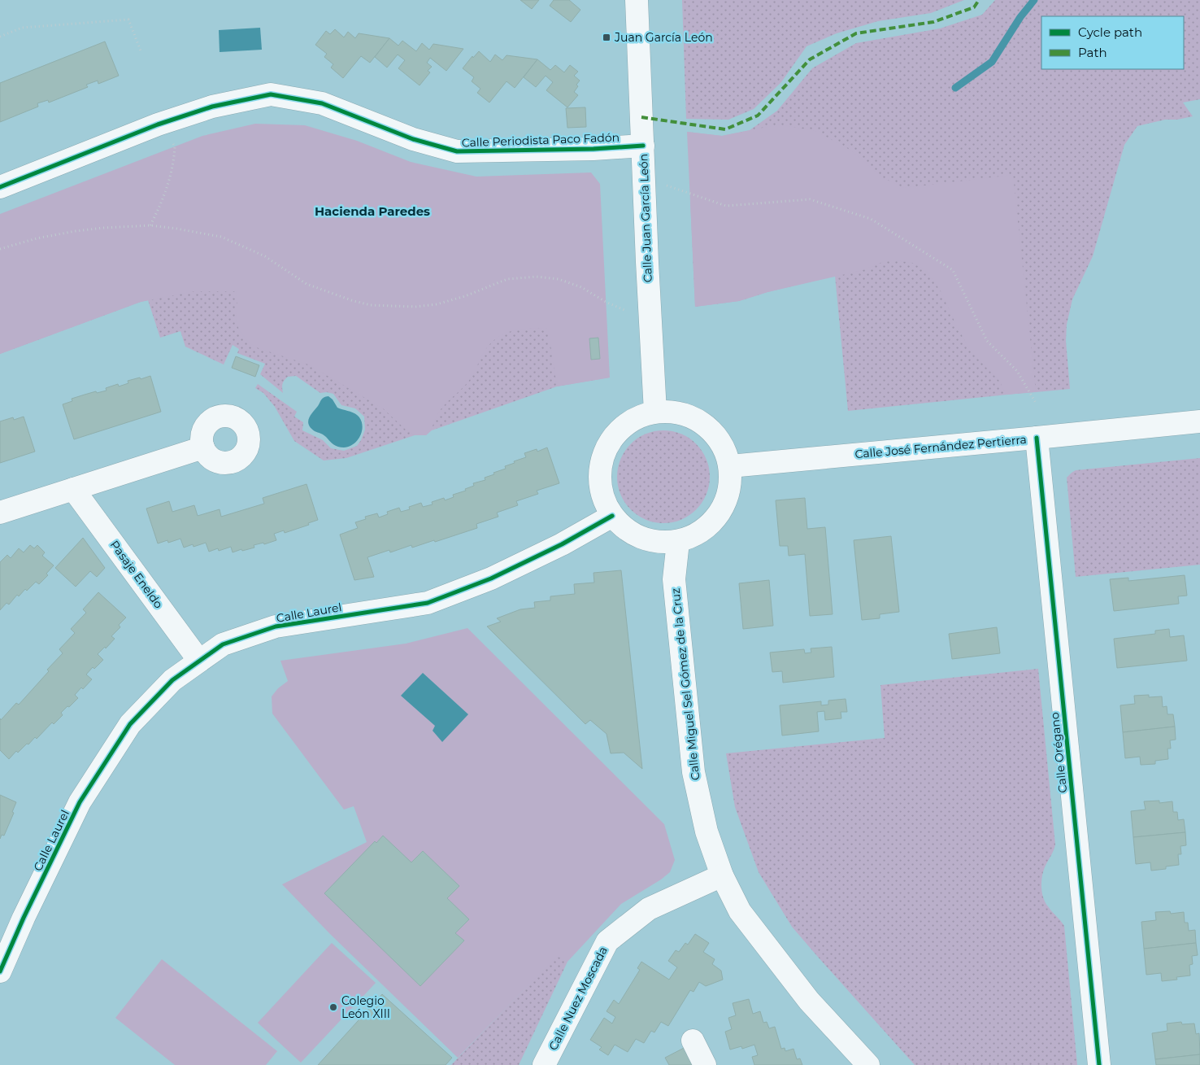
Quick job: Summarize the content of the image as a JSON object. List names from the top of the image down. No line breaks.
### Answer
{"streets":{"street":["Calle Periodista Paco Fadón","Calle Juan García León","Calle José Fernández Pertierra","Pasaje Eneldo","Calle Laurel","Calle Miguel Sel Gómez de la Cruz","Calle Orégano","Calle Nuez Moscada"]},"crossings":[["Calle Periodista Paco Fadón","Calle Juan García León"],["Calle Juan García León","Calle José Fernández Pertierra"],["Calle Juan García León","Calle Laurel"],["Calle Juan García León","Calle Miguel Sel Gómez de la Cruz"],["Calle José Fernández Pertierra","Calle Laurel"],["Calle José Fernández Pertierra","Calle Miguel Sel Gómez de la Cruz"],["Calle José Fernández Pertierra","Calle Orégano"],["Pasaje Eneldo","Calle Laurel"],["Calle Laurel","Calle Miguel Sel Gómez de la Cruz"],["Calle Miguel Sel Gómez de la Cruz","Calle Nuez Moscada"]],"districts":["Hacienda Paredes"],"places":{"transit":["Juan García León"],"other":["Colegio León XIII"]},"legend":["Cycle path","Path"]}
